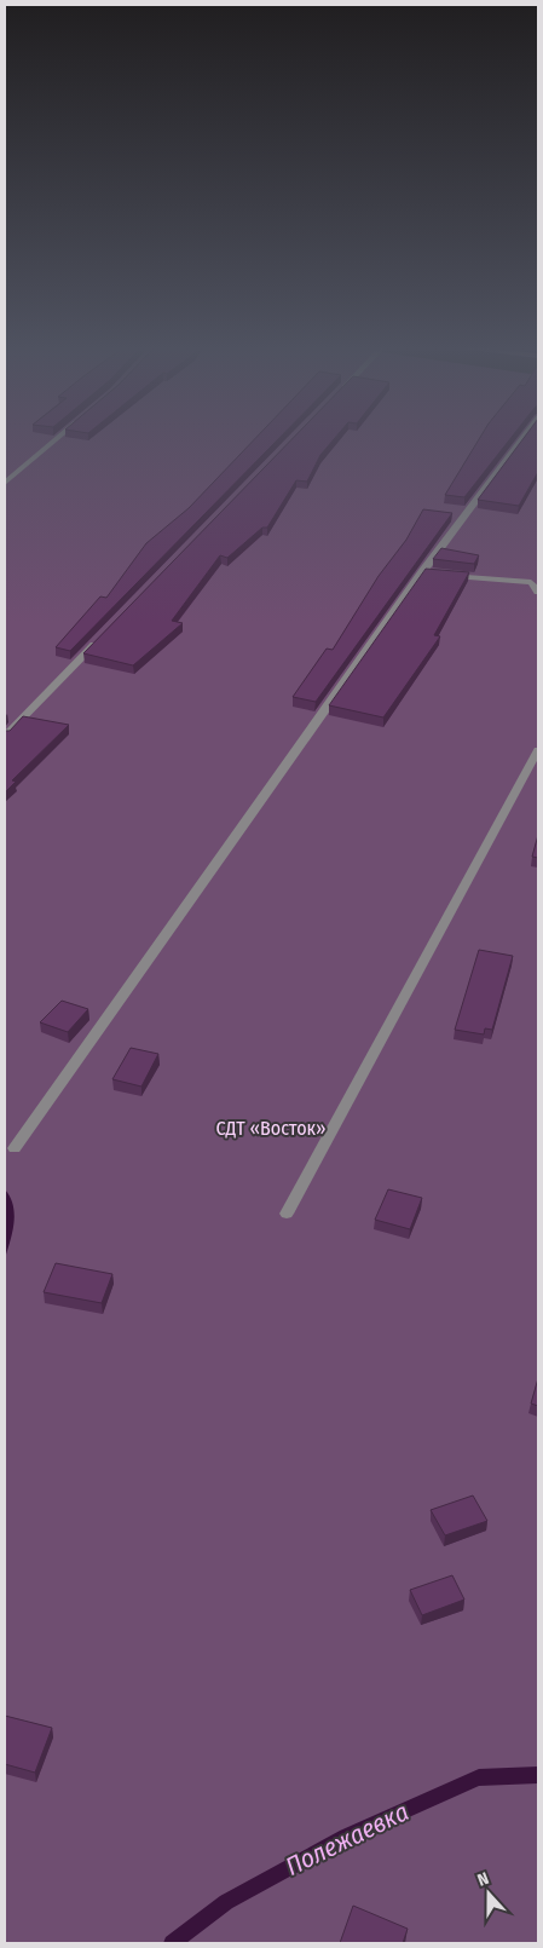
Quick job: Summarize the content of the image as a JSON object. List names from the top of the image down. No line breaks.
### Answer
{"water":["Полежаевка"],"parks":["СДТ «Восток»"],"north":"top"}
